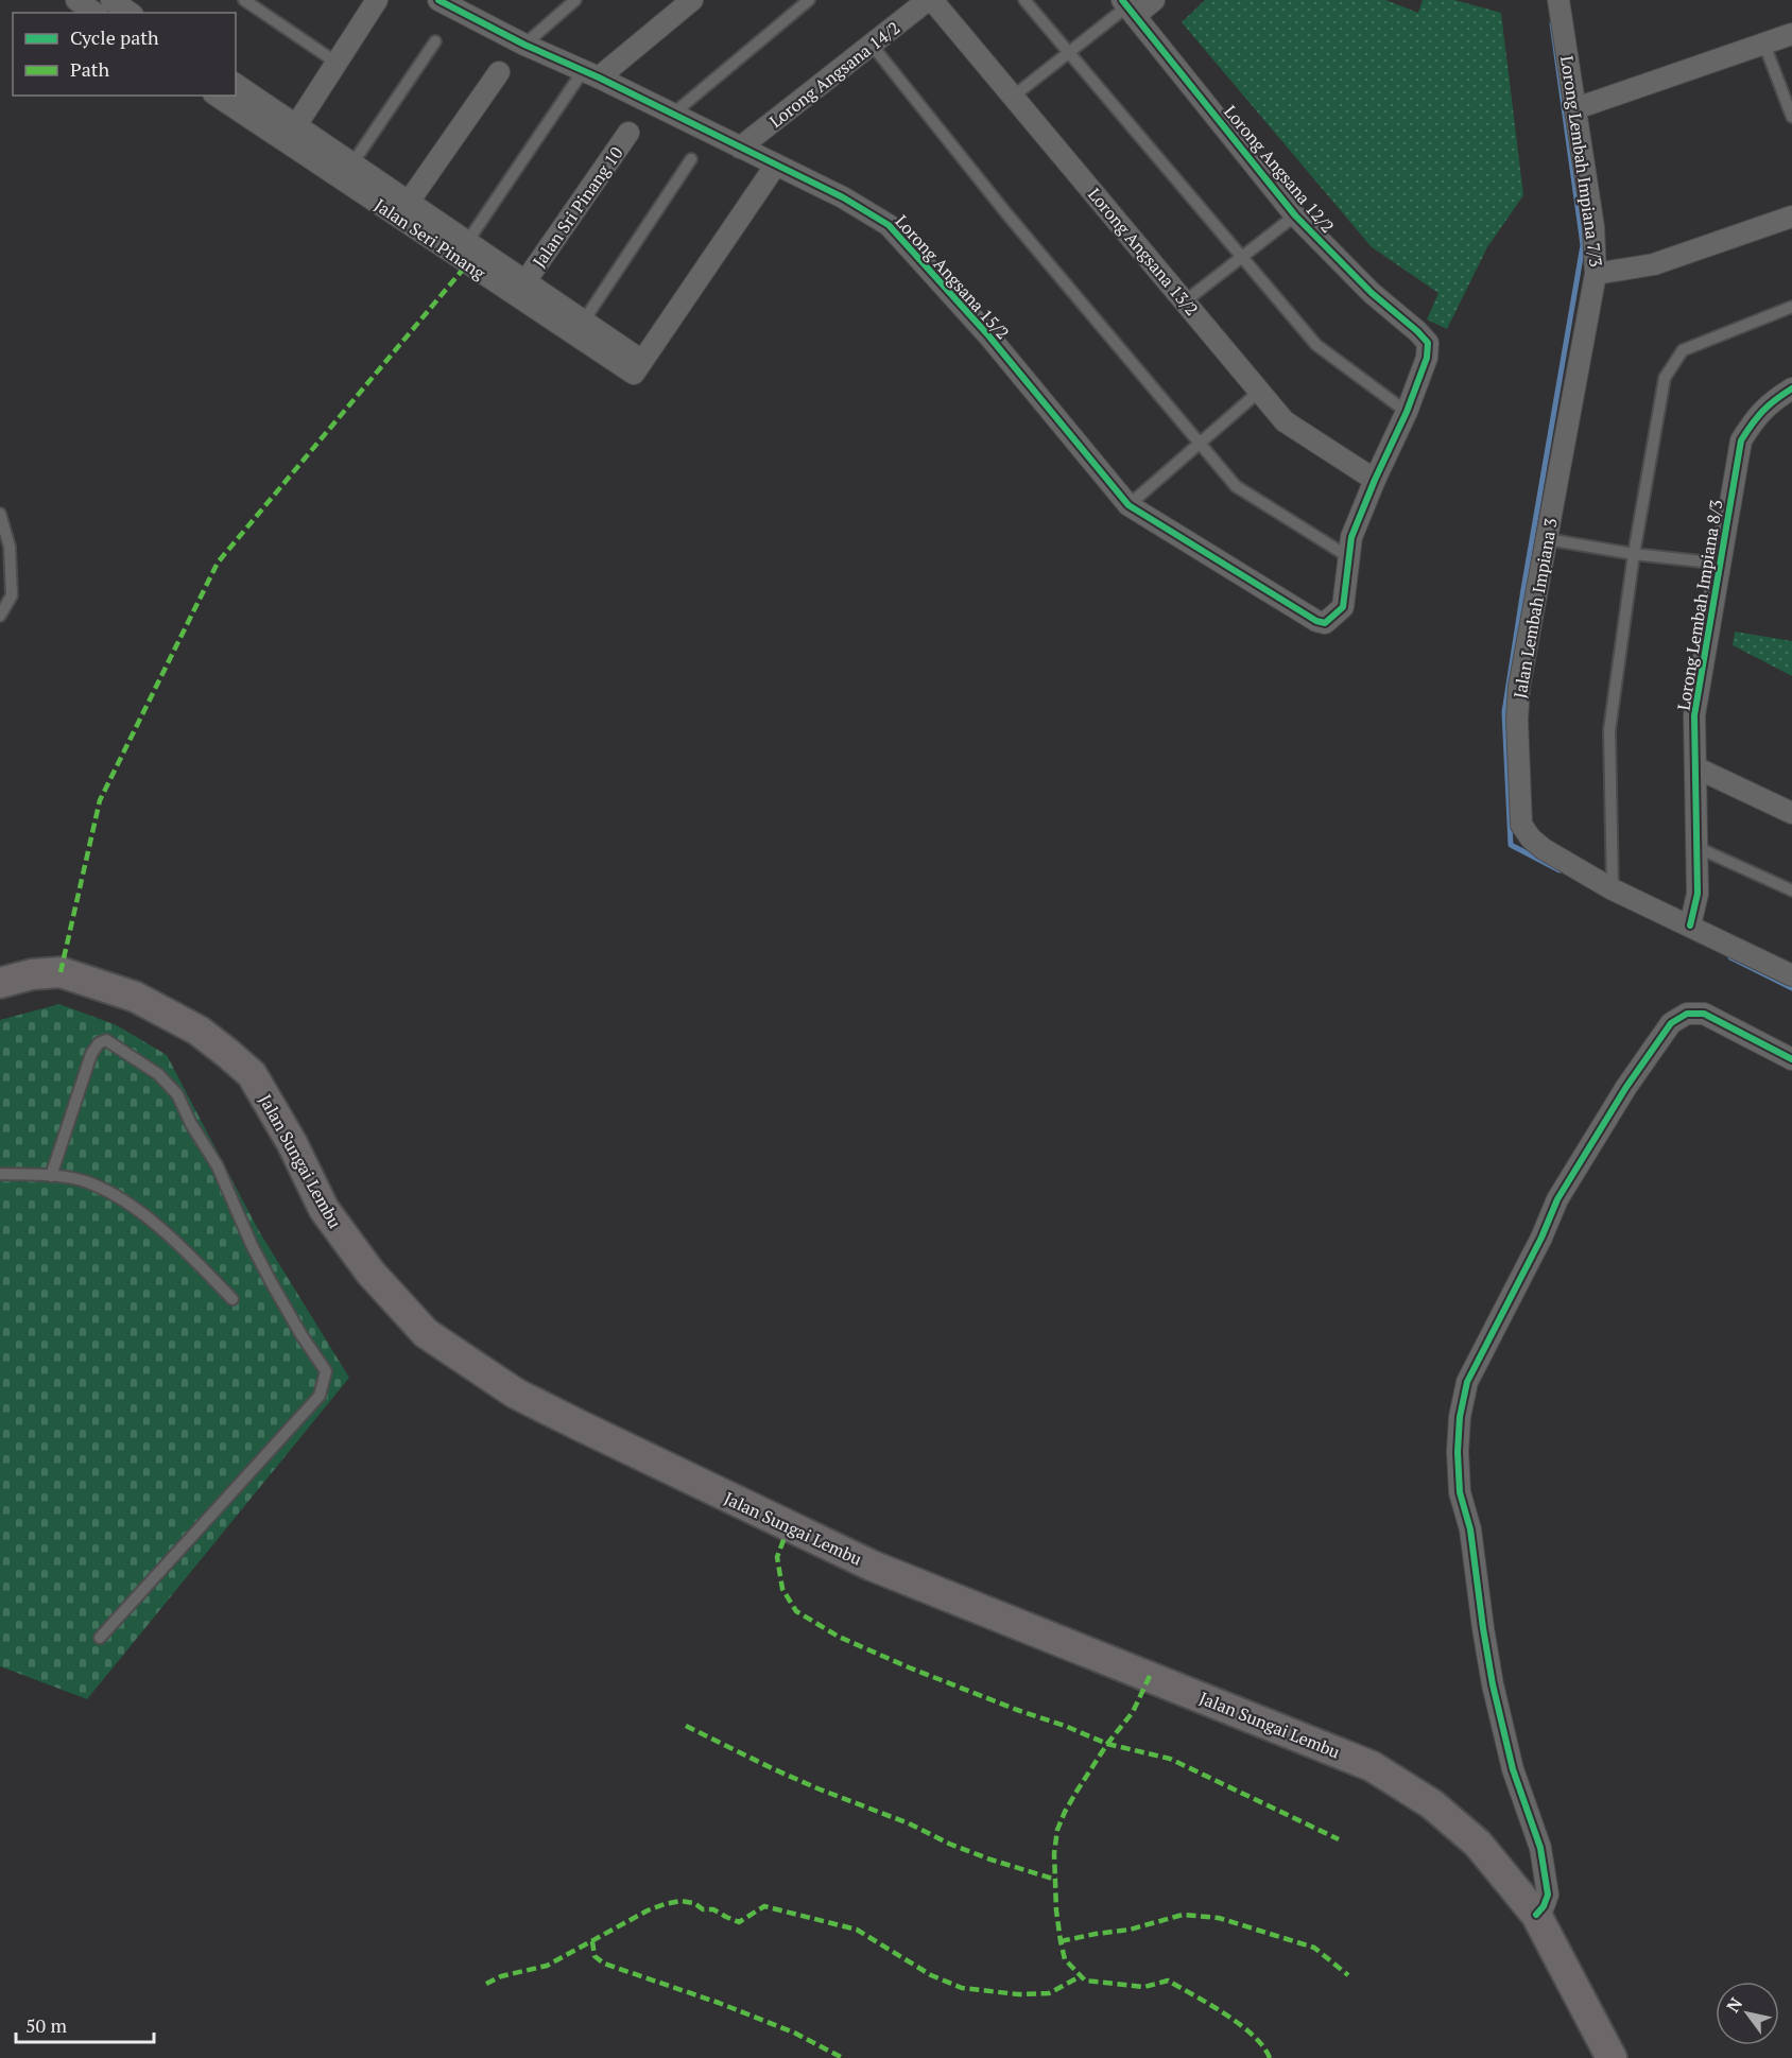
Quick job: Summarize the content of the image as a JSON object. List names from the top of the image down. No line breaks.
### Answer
{"streets":{"main road":["Jalan Sungai Lembu"],"street":["Lorong Angsana 14/2","Lorong Lembah Impiana 7/3","Lorong Angsana 12/2","Jalan Sri Pinang 10","Jalan Seri Pinang","Lorong Angsana 13/2","Lorong Angsana 15/2","Lorong Lembah Impiana 8/3","Jalan Lembah Impiana 3"]},"crossings":[["Lorong Angsana 14/2","Lorong Angsana 13/2"],["Lorong Angsana 14/2","Lorong Angsana 15/2"],["Lorong Lembah Impiana 7/3","Jalan Lembah Impiana 3"],["Jalan Sri Pinang 10","Jalan Seri Pinang"],["Lorong Lembah Impiana 8/3","Jalan Lembah Impiana 3"]],"legend":["Cycle path","Path"],"scale_bar":"50 m","north":"top left"}
